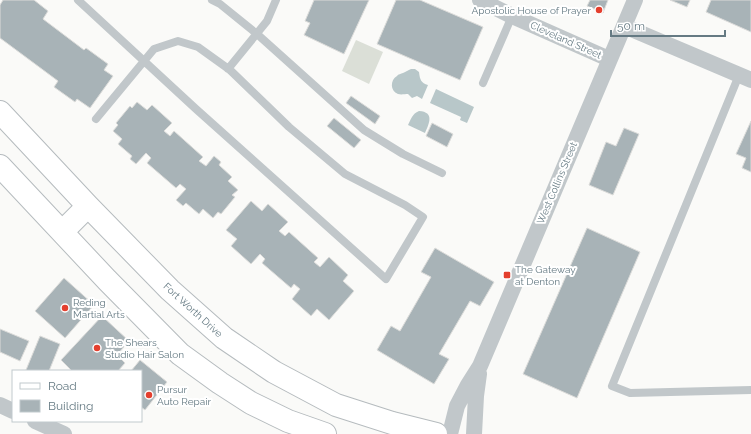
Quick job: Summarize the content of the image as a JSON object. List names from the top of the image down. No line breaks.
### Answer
{"streets":{"main road":["Fort Worth Drive"],"street":["Cleveland Street","West Collins Street"]},"crossings":[["Cleveland Street","West Collins Street"]],"places":{"other":["Apostolic House of Prayer","Reding Martial Arts","The Shears Studio Hair Salon","Pursur Auto Repair"],"transit":["The Gateway at Denton"]},"legend":["Road","Building"],"scale_bar":"50 m"}
